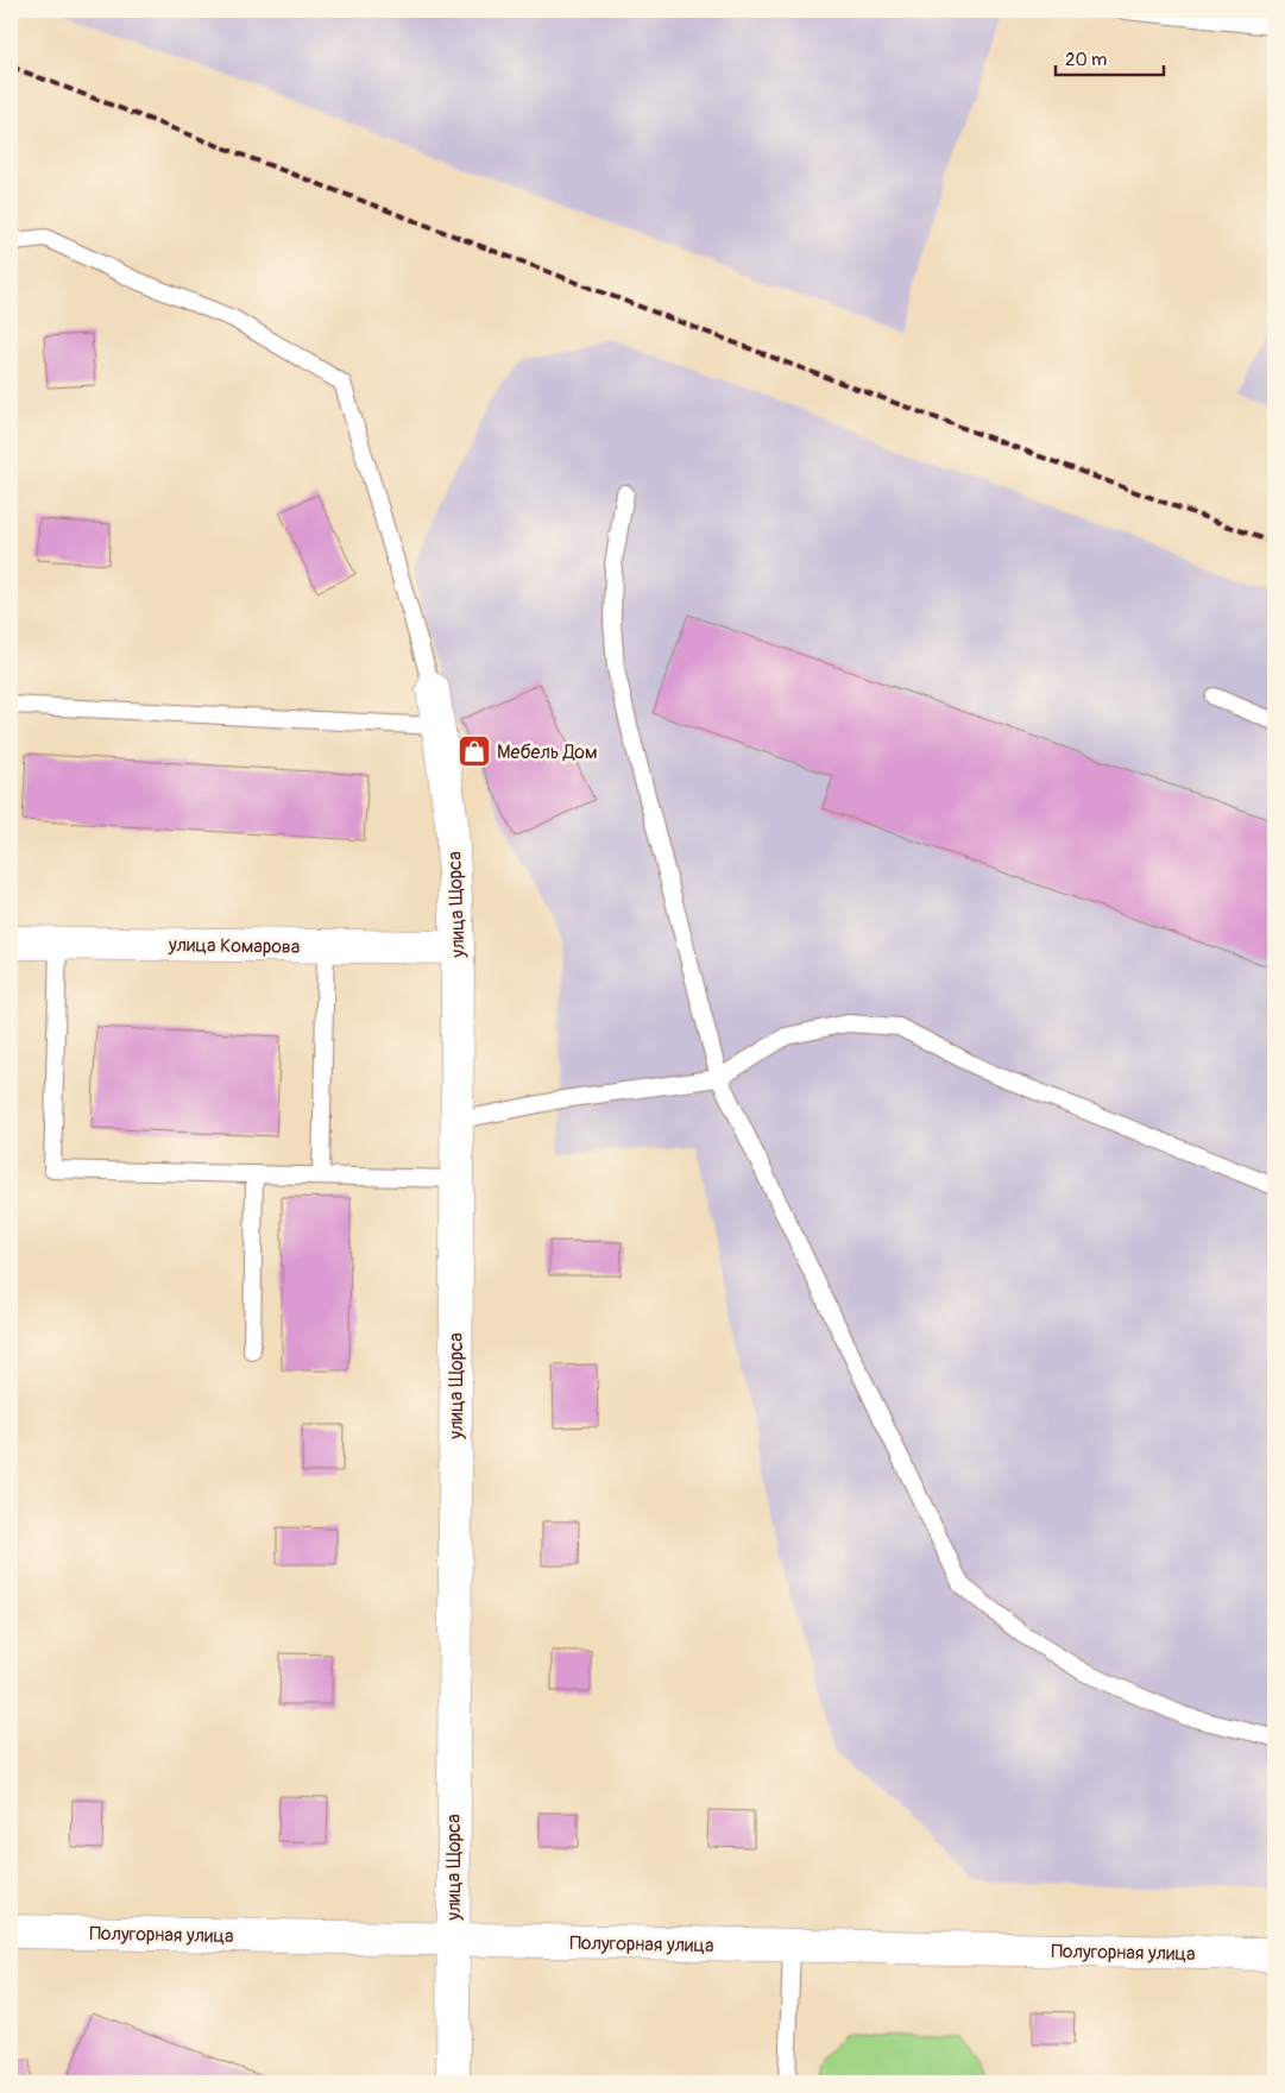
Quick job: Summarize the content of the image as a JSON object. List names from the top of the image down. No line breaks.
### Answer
{"streets":{"street":["улица Щорса","улица Комарова","Полугорная улица"]},"crossings":[["улица Щорса","улица Комарова"],["улица Щорса","Полугорная улица"]],"places":{"shop":["Мебель Дом"]},"scale_bar":"20 m"}
